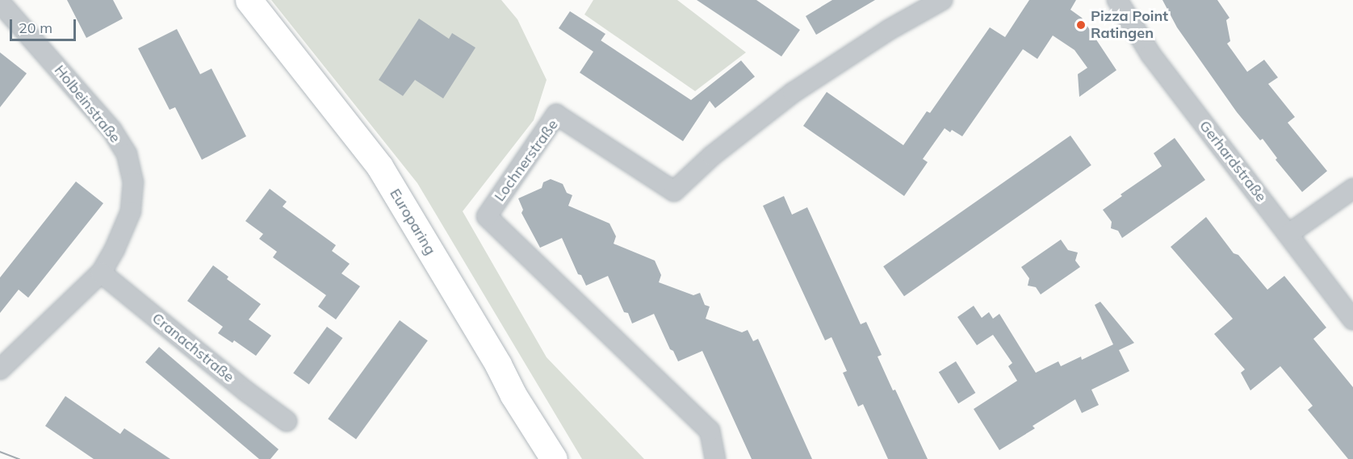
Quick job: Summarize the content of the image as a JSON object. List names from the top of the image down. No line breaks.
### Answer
{"streets":{"main road":["Europaring"],"street":["Holbeinstraße","Lochnerstraße","Gerhardstraße","Cranachstraße"]},"crossings":[["Holbeinstraße","Cranachstraße"]],"places":["Pizza Point Ratingen"],"scale_bar":"20 m"}
